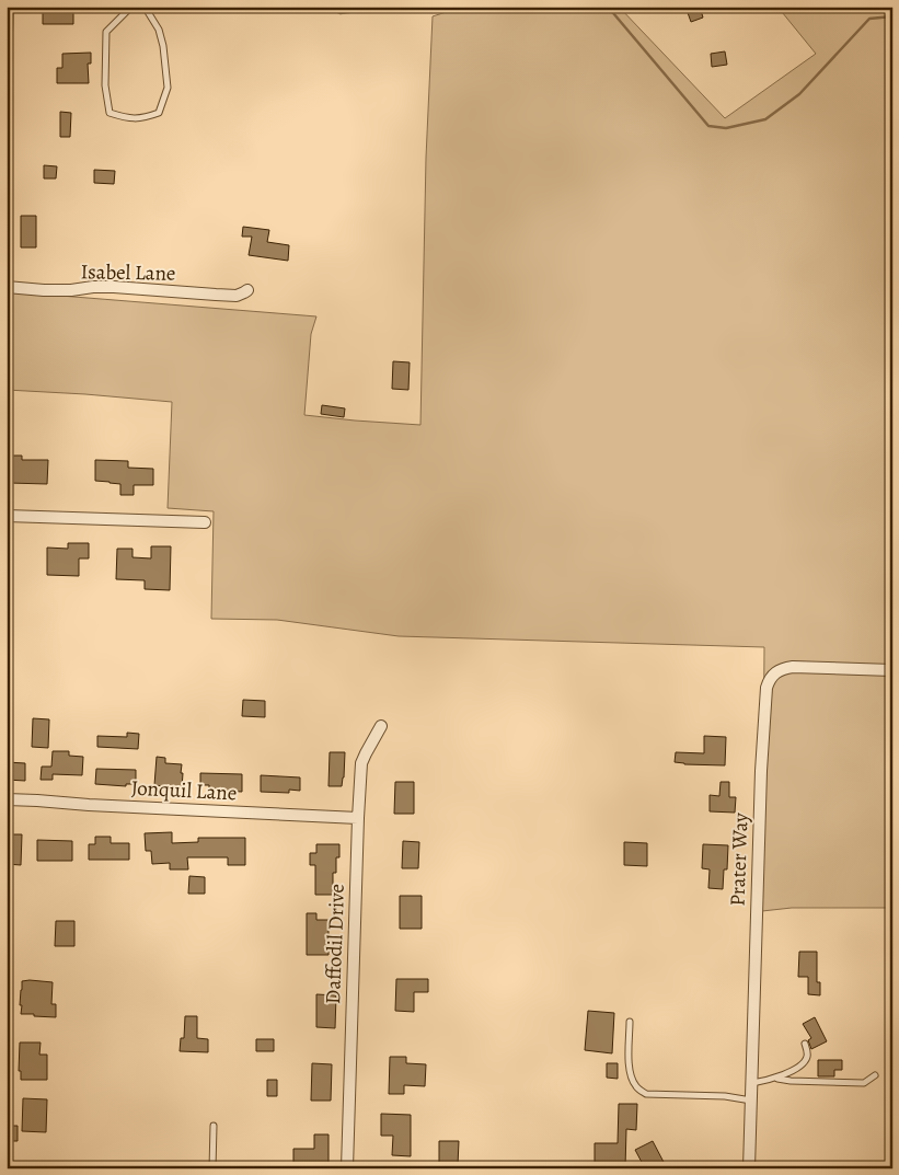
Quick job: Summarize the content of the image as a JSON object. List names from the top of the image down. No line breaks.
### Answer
{"streets":{"street":["Isabel Lane","Jonquil Lane","Prater Way","Daffodil Drive"]},"crossings":[["Jonquil Lane","Daffodil Drive"]]}
